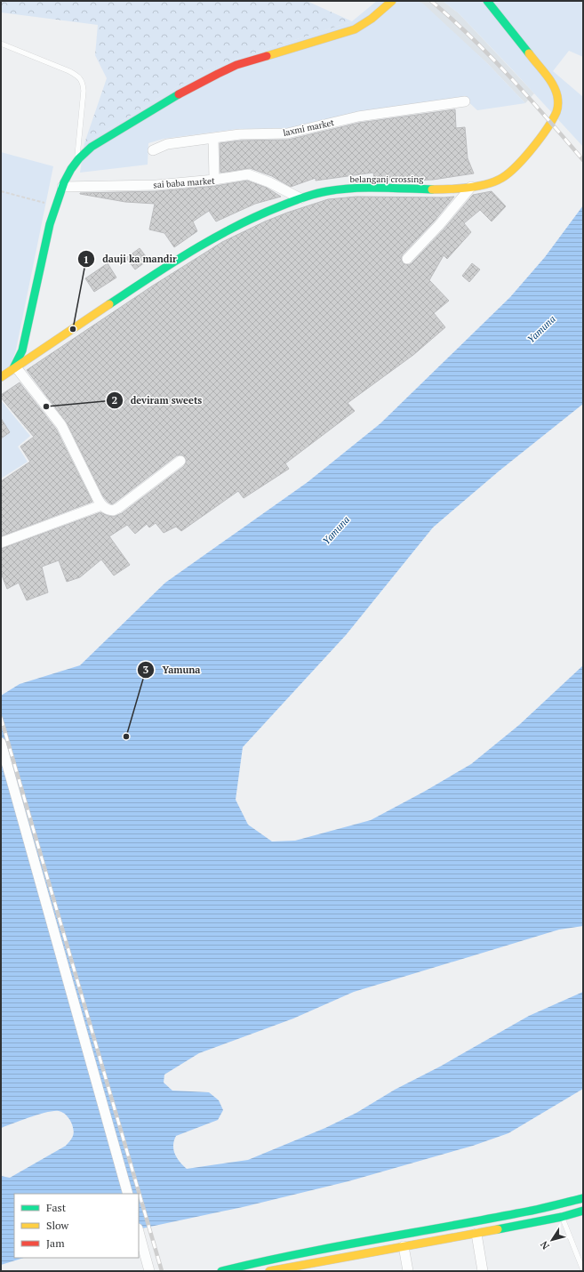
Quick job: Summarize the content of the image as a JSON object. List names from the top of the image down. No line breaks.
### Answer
{"streets":{"street":["laxmi market","belanganj crossing","sai baba market"]},"crossings":[["belanganj crossing","sai baba market"]],"water":["Yamuna"],"places":["dauji ka mandir","deviram sweets","Yamuna"],"legend":["Fast","Slow","Jam"],"north":"bottom left"}
